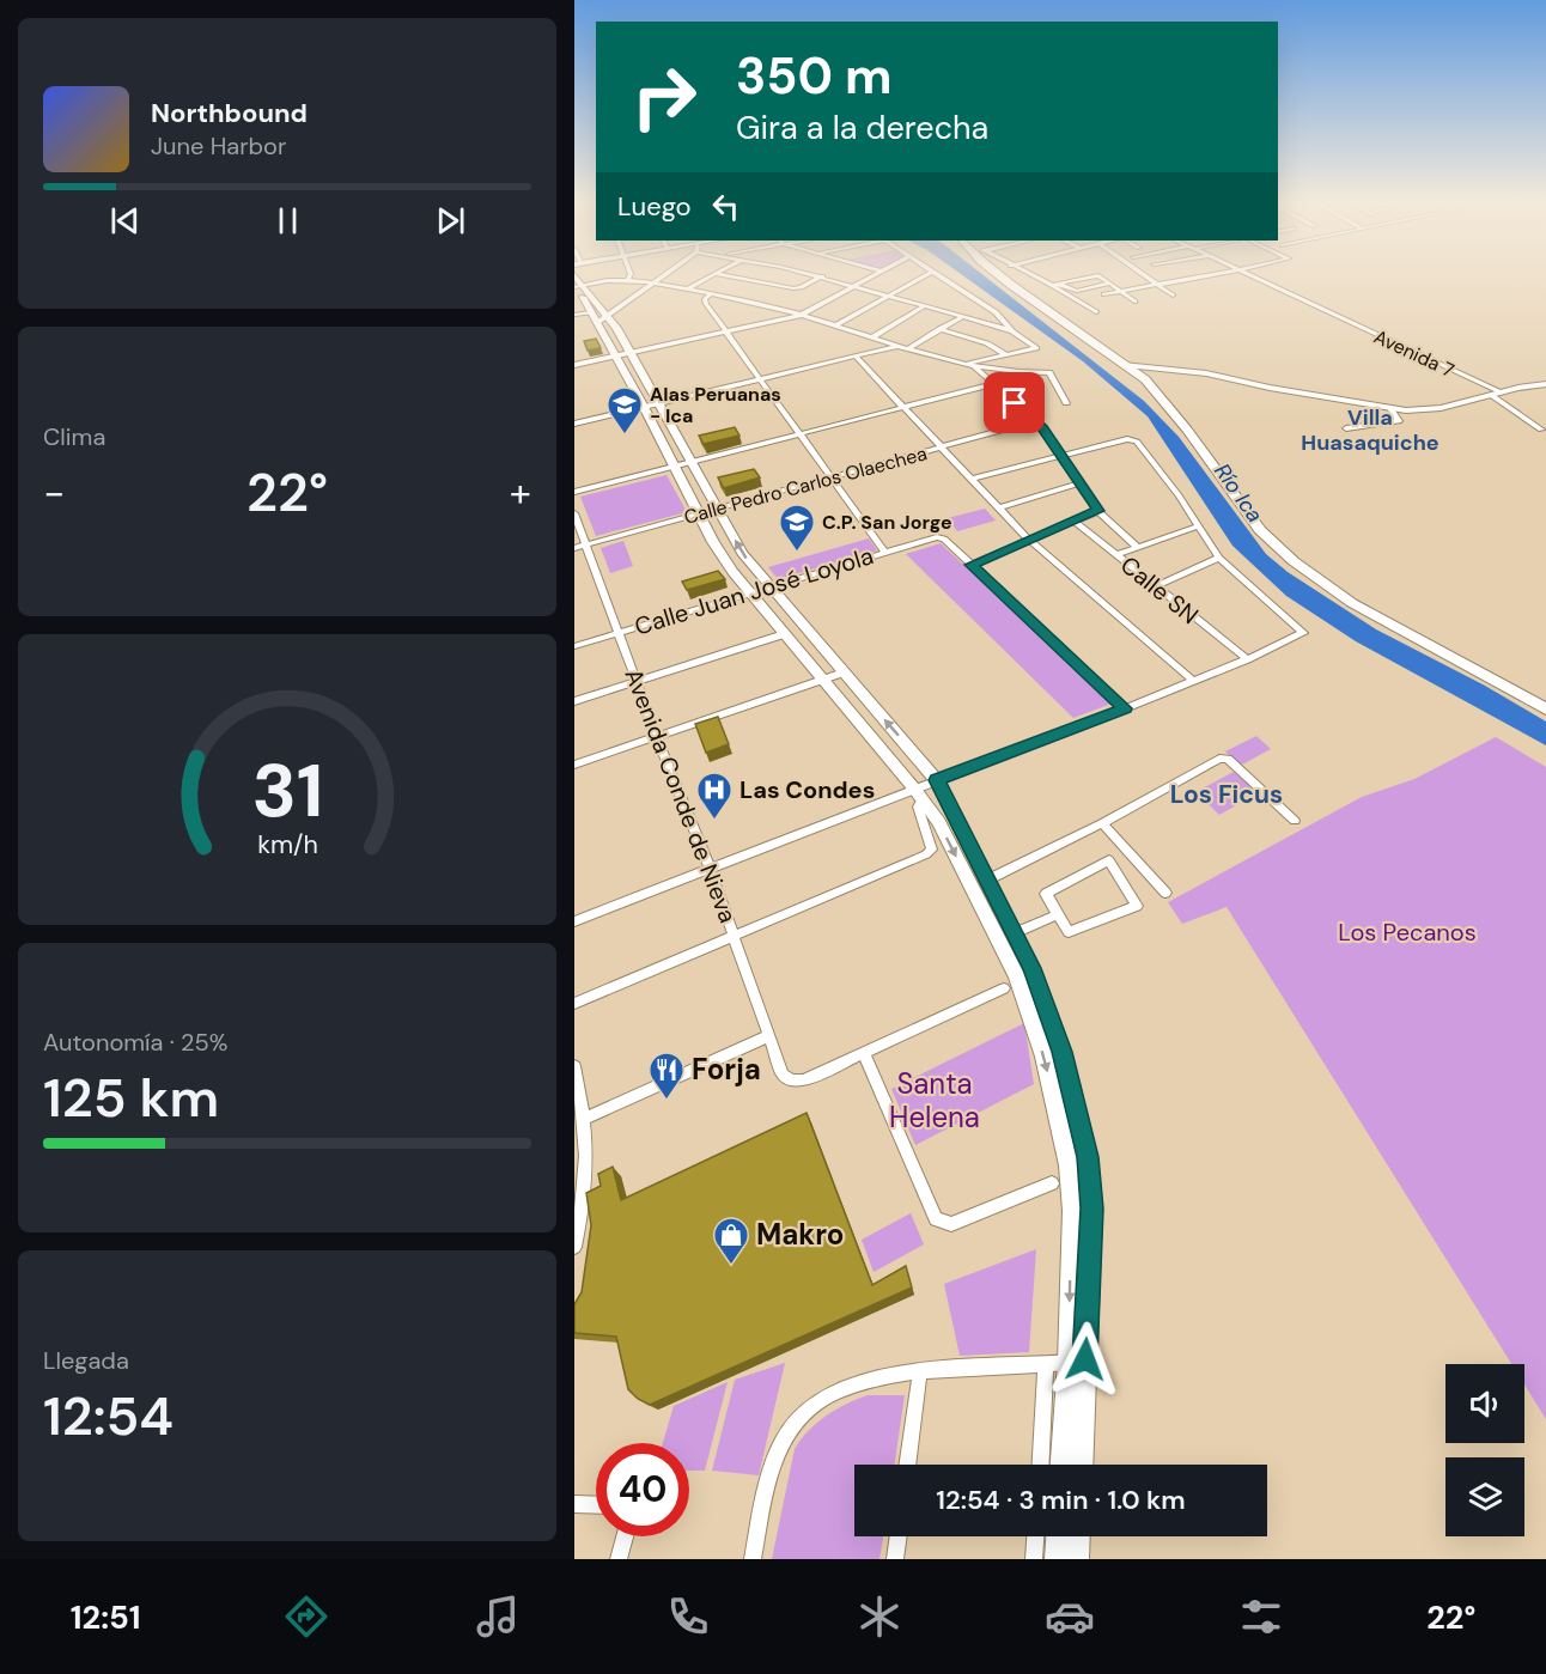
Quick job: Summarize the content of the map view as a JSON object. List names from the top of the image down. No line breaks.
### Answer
{"streets":{"street":["Avenida 7","Calle Pedro Carlos Olaechea","Calle SN","Calle Juan José Loyola","Avenida Conde de Nieva"]},"crossings":[["Calle Pedro Carlos Olaechea","Avenida Conde de Nieva"],["Calle Juan José Loyola","Avenida Conde de Nieva"]],"districts":["Villa Huasaquiche","Los Ficus"],"water":["Río Ica"],"parks":["Los Pecanos","Santa Helena"],"places":{"school or university":["Alas Peruanas - Ica","C.P. San Jorge"],"hospital":["Las Condes"],"restaurant":["Forja"],"shop":["Makro"]},"page":{"turn":["350 m","Gira a la derecha"],"song":["Northbound","June Harbor"],"then":"Luego","tile":["Clima",["Autonomía · 25%","125 km"],["Llegada","12:54"]],"heat":["−","22°","+"],"limit":"40","trip":"12:54 · 3 min · 1.0 km","tabs":["12:51","22°"],"gauge":["31","km/h"]}}
